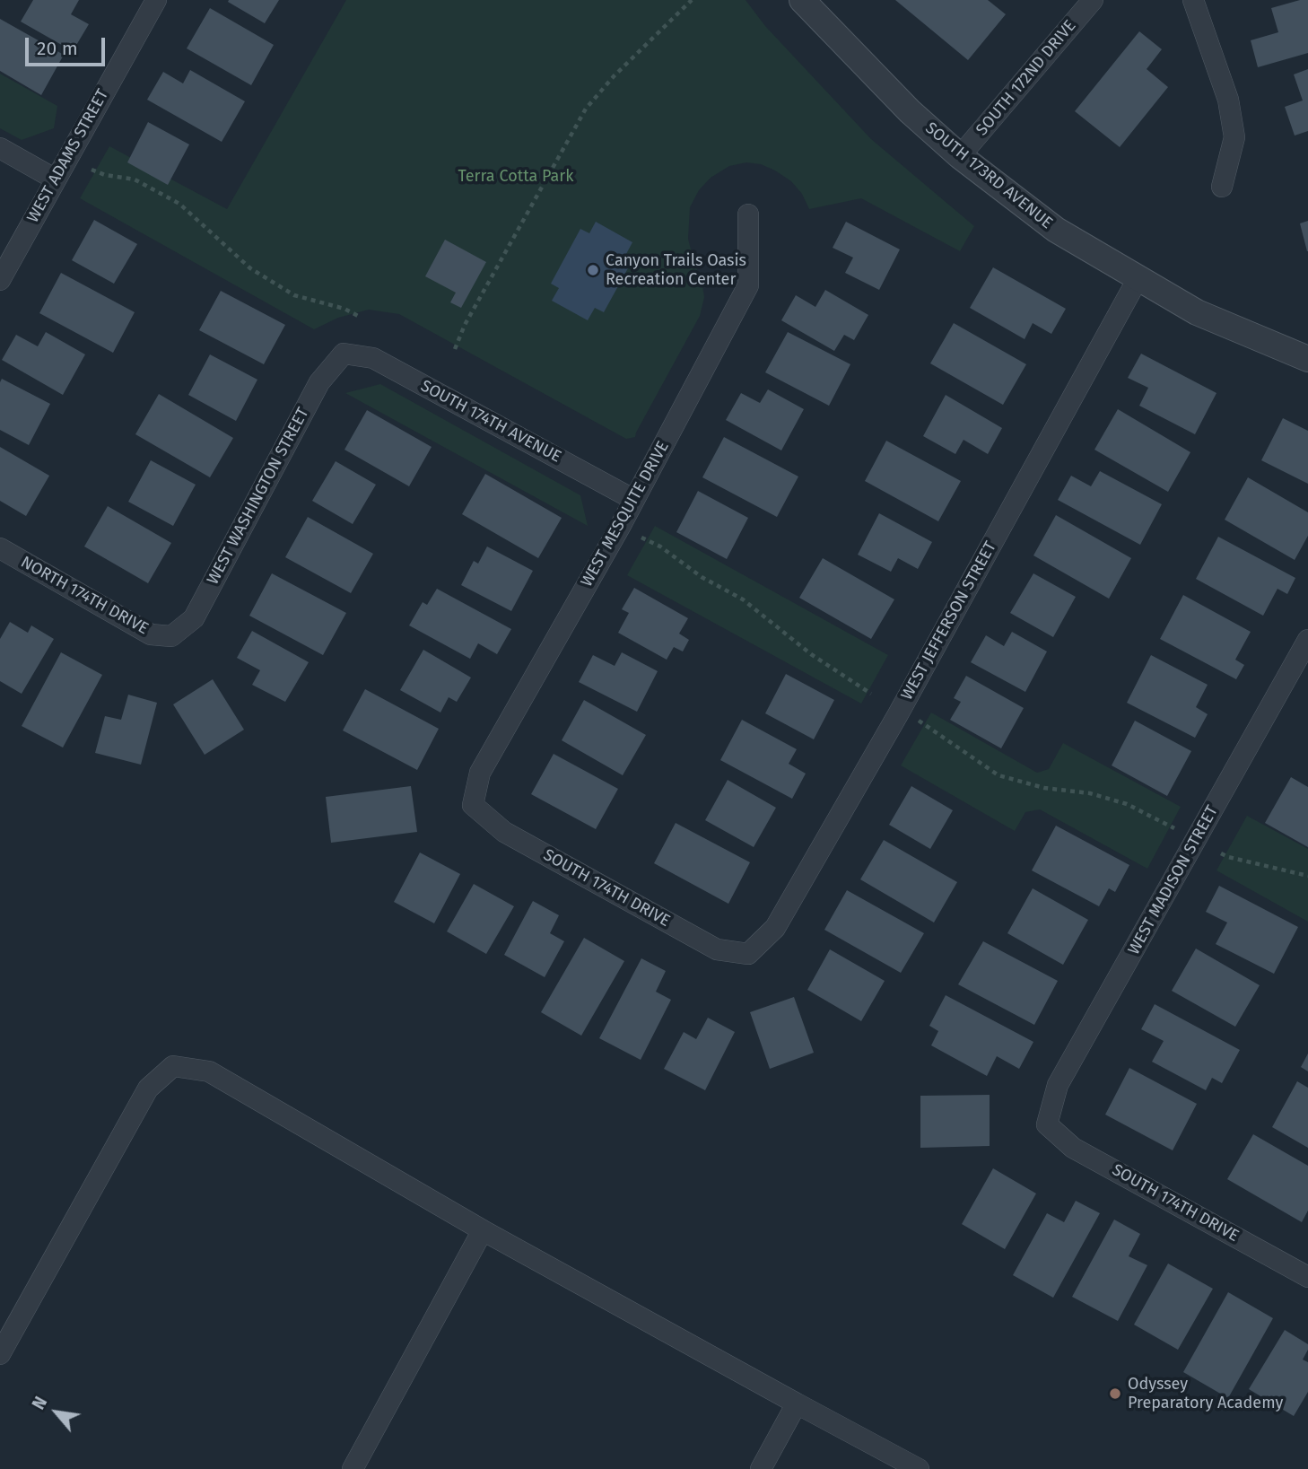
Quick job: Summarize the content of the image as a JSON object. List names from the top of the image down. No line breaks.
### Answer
{"streets":{"street":["SOUTH 172ND DRIVE","WEST ADAMS STREET","SOUTH 173RD AVENUE","SOUTH 174TH AVENUE","WEST WASHINGTON STREET","WEST MESQUITE DRIVE","NORTH 174TH DRIVE","WEST JEFFERSON STREET","WEST MADISON STREET","SOUTH 174TH DRIVE"]},"crossings":[["SOUTH 172ND DRIVE","SOUTH 173RD AVENUE"],["SOUTH 173RD AVENUE","WEST JEFFERSON STREET"],["SOUTH 174TH AVENUE","WEST WASHINGTON STREET"],["SOUTH 174TH AVENUE","WEST MESQUITE DRIVE"],["WEST WASHINGTON STREET","NORTH 174TH DRIVE"],["WEST MESQUITE DRIVE","SOUTH 174TH DRIVE"],["WEST JEFFERSON STREET","SOUTH 174TH DRIVE"],["WEST MADISON STREET","SOUTH 174TH DRIVE"]],"parks":["Terra Cotta Park"],"places":["Canyon Trails Oasis Recreation Center","Odyssey Preparatory Academy"],"scale_bar":"20 m","north":"top left"}
